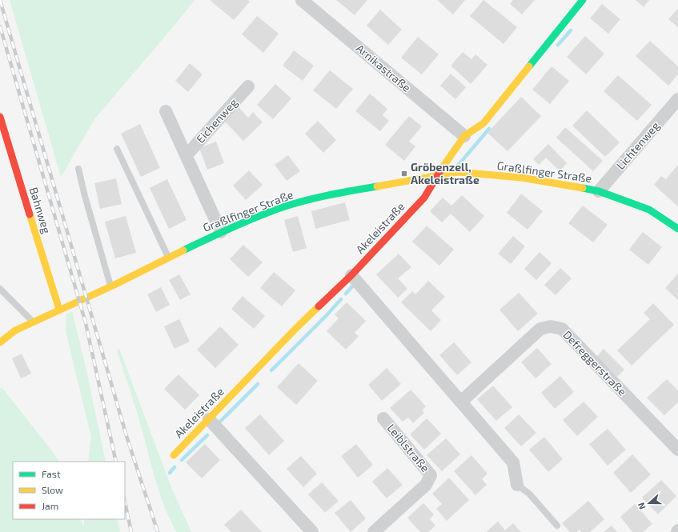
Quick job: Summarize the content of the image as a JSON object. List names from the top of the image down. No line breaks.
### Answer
{"streets":{"street":["Arnikastraße","Eichenweg","Lichtenweg","Graßlfinger Straße","Bahnweg","Akeleistraße","Defreggerstraße","Leiblstraße"]},"crossings":[["Arnikastraße","Akeleistraße"],["Eichenweg","Graßlfinger Straße"],["Lichtenweg","Graßlfinger Straße"],["Graßlfinger Straße","Bahnweg"],["Graßlfinger Straße","Akeleistraße"]],"places":{"transit":["Gröbenzell, Akeleistraße"]},"legend":["Fast","Slow","Jam"],"north":"left"}
